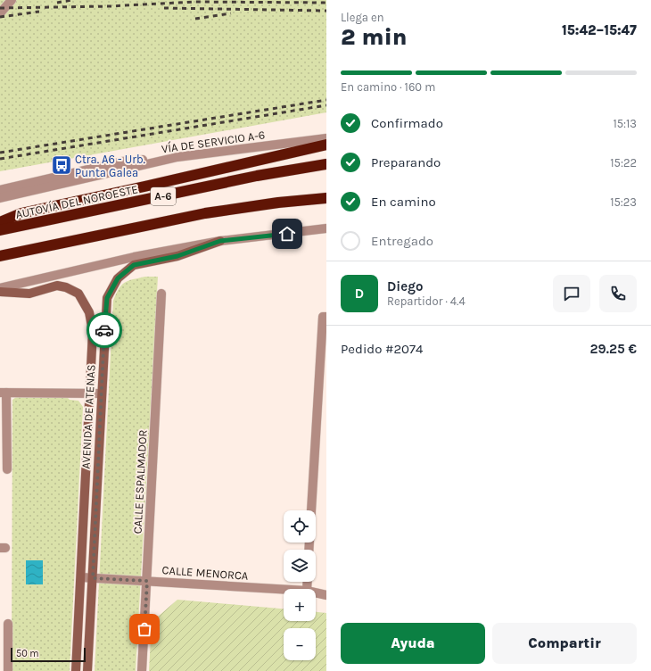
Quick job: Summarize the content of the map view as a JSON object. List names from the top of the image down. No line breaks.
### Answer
{"streets":{"highway":["A-6","AUTOVÍA DEL NOROESTE"],"main road":["AVENIDA DE ATENAS"],"street":["VÍA DE SERVICIO A-6","CALLE ESPALMADOR","CALLE MENORCA"]},"crossings":[["AVENIDA DE ATENAS","CALLE MENORCA"],["CALLE ESPALMADOR","CALLE MENORCA"]],"places":{"bus stop":["Ctra. A6 - Urb. Punta Galea"]},"scale_bar":"50 m","page":{"heading":["2 min","Llega en","15:42–15:47"],"panel":["Diego","Repartidor · 4.4","Pedido #2074","29.25 €"],"bar":"En camino · 160 m","list":[["Confirmado","15:13"],["Preparando","15:22"],["En camino","15:23"],"Entregado"],"round":"D","map_buttons":["+","−"],"buttons":["Ayuda","Compartir"],"scale":"50 m"}}
